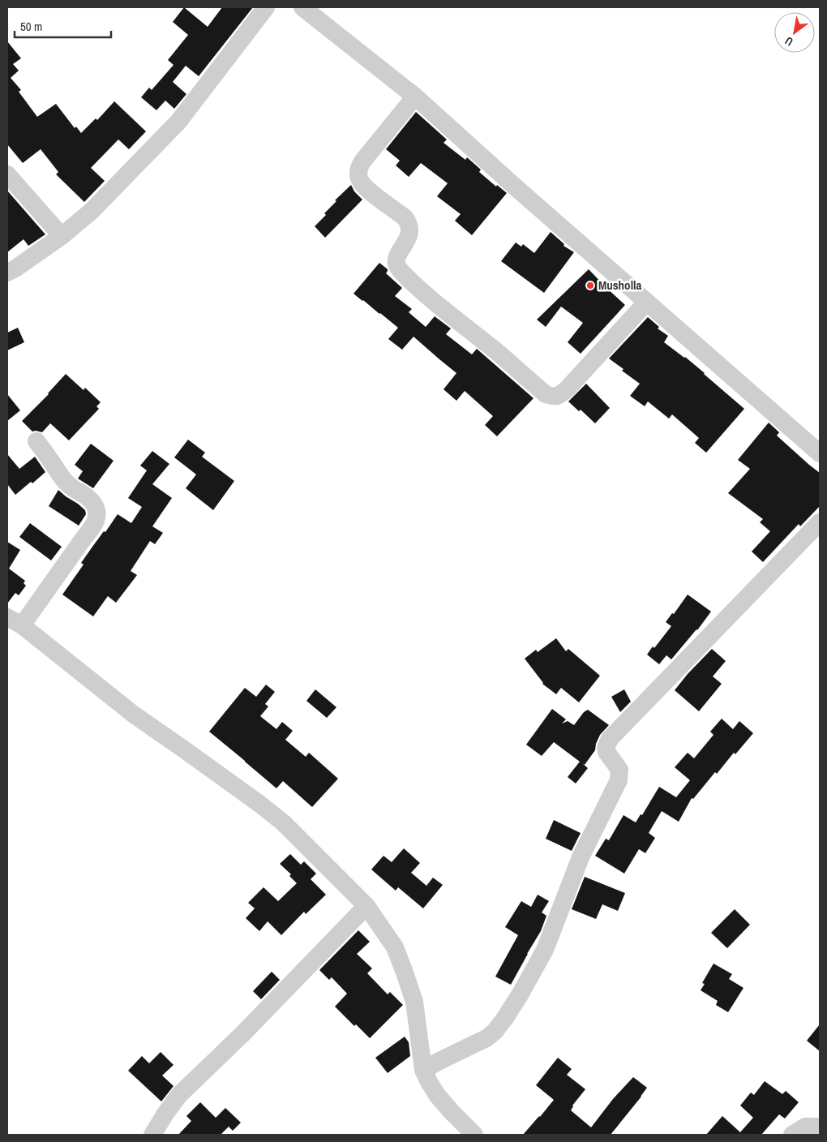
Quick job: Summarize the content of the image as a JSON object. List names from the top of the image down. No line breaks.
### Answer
{"places":["Musholla"],"scale_bar":"50 m","north":"bottom left"}
